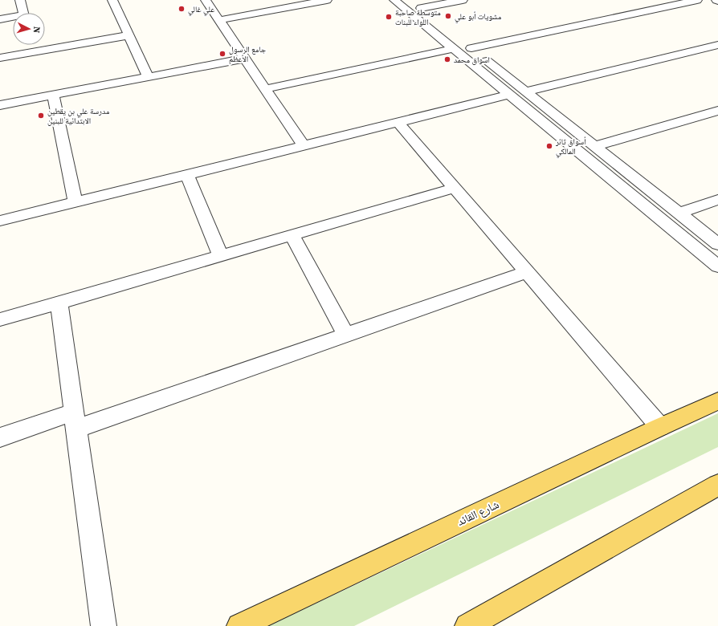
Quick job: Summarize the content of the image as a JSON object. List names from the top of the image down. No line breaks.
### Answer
{"streets":{"main road":["شارع القائد"]},"places":["علي غالي","مشويات أبو علي","متوسطة صاحبة اللواء للبنات","جامع الرسول الأعظم","اسواق محمد","مدرسة علي بن يقطين الابتدائية للبنين","أسواق ثائر المالكي"],"north":"right"}
